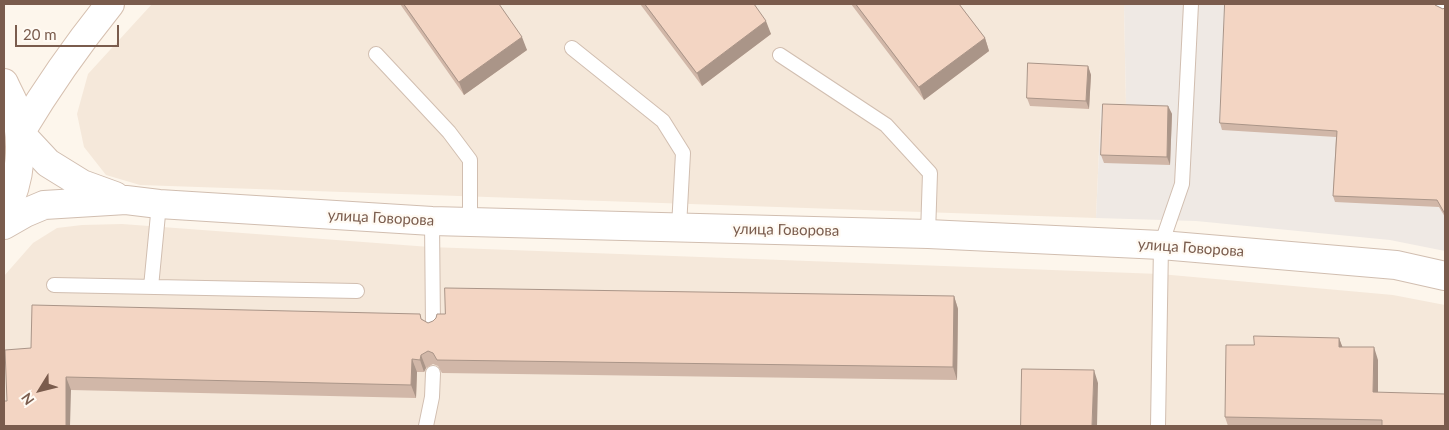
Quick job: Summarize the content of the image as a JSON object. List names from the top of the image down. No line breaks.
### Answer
{"streets":{"street":["улица Говорова"]},"scale_bar":"20 m","north":"bottom left"}
